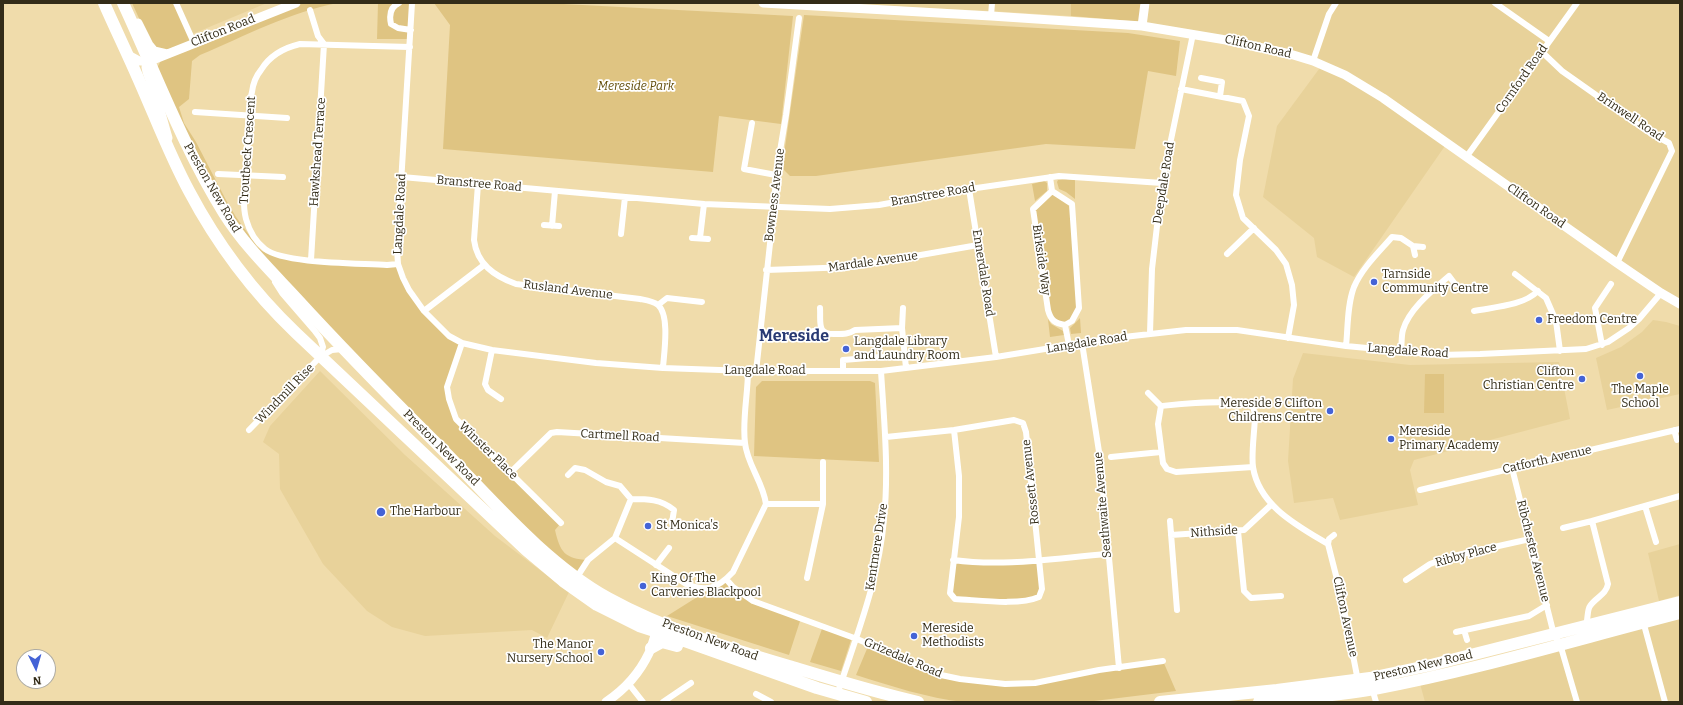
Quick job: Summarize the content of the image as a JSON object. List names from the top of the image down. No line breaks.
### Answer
{"streets":{"highway":["Preston New Road"],"street":["Clifton Road","Cornford Road","Brinwell Road","Troutbeck Crescent","Hawkshead Terrace","Deepdale Road","Branstree Road","Bowness Avenue","Langdale Road","Birkside Way","Mardale Avenue","Ennerdale Road","Rusland Avenue","Windmill Rise","Cartmell Road","Winster Place","Catforth Avenue","Rossett Avenue","Seathwaite Avenue","Nithside","Kentmere Drive","Ribchester Avenue","Ribby Place","Clifton Avenue","Grizedale Road"]},"crossings":[["Clifton Road","Cornford Road"],["Clifton Road","Brinwell Road"],["Clifton Road","Deepdale Road"],["Clifton Road","Preston New Road"],["Clifton Road","Langdale Road"],["Cornford Road","Brinwell Road"],["Troutbeck Crescent","Hawkshead Terrace"],["Troutbeck Crescent","Langdale Road"],["Deepdale Road","Branstree Road"],["Deepdale Road","Langdale Road"],["Branstree Road","Bowness Avenue"],["Branstree Road","Langdale Road"],["Branstree Road","Ennerdale Road"],["Branstree Road","Rusland Avenue"],["Preston New Road","Windmill Rise"],["Preston New Road","Kentmere Drive"],["Preston New Road","Ribchester Avenue"],["Preston New Road","Clifton Avenue"],["Bowness Avenue","Langdale Road"],["Bowness Avenue","Mardale Avenue"],["Langdale Road","Ennerdale Road"],["Langdale Road","Winster Place"],["Langdale Road","Seathwaite Avenue"],["Langdale Road","Kentmere Drive"],["Mardale Avenue","Ennerdale Road"],["Cartmell Road","Winster Place"],["Catforth Avenue","Ribchester Avenue"],["Rossett Avenue","Kentmere Drive"],["Seathwaite Avenue","Grizedale Road"],["Kentmere Drive","Grizedale Road"],["Ribchester Avenue","Ribby Place"]],"districts":["Mereside"],"parks":["Mereside Park"],"places":["Tarnside Community Centre","Freedom Centre","Langdale Library and Laundry Room","The Maple School","Clifton Christian Centre","Mereside & Clifton Childrens Centre","Mereside Primary Academy","The Harbour","St Monica's","King Of The Carveries Blackpool","Mereside Methodists","The Manor Nursery School"],"north":"bottom"}
